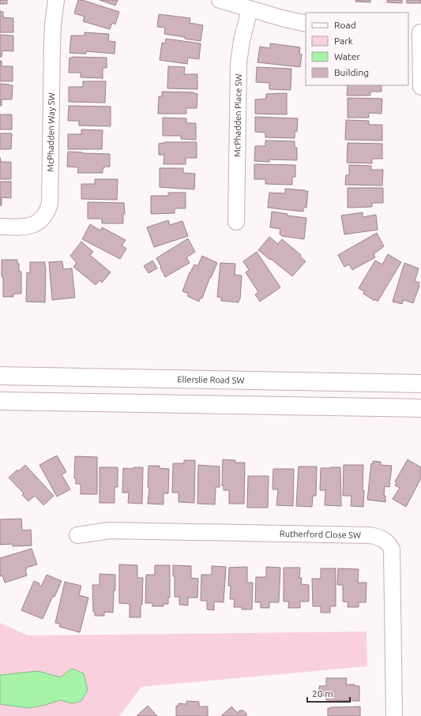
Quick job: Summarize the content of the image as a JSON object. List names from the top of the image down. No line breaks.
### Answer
{"streets":{"main road":["Ellerslie Road SW"],"street":["McPhadden Place SW","McPhadden Way SW","Rutherford Close SW"]},"legend":["Road","Park","Water","Building"],"scale_bar":"20 m"}
